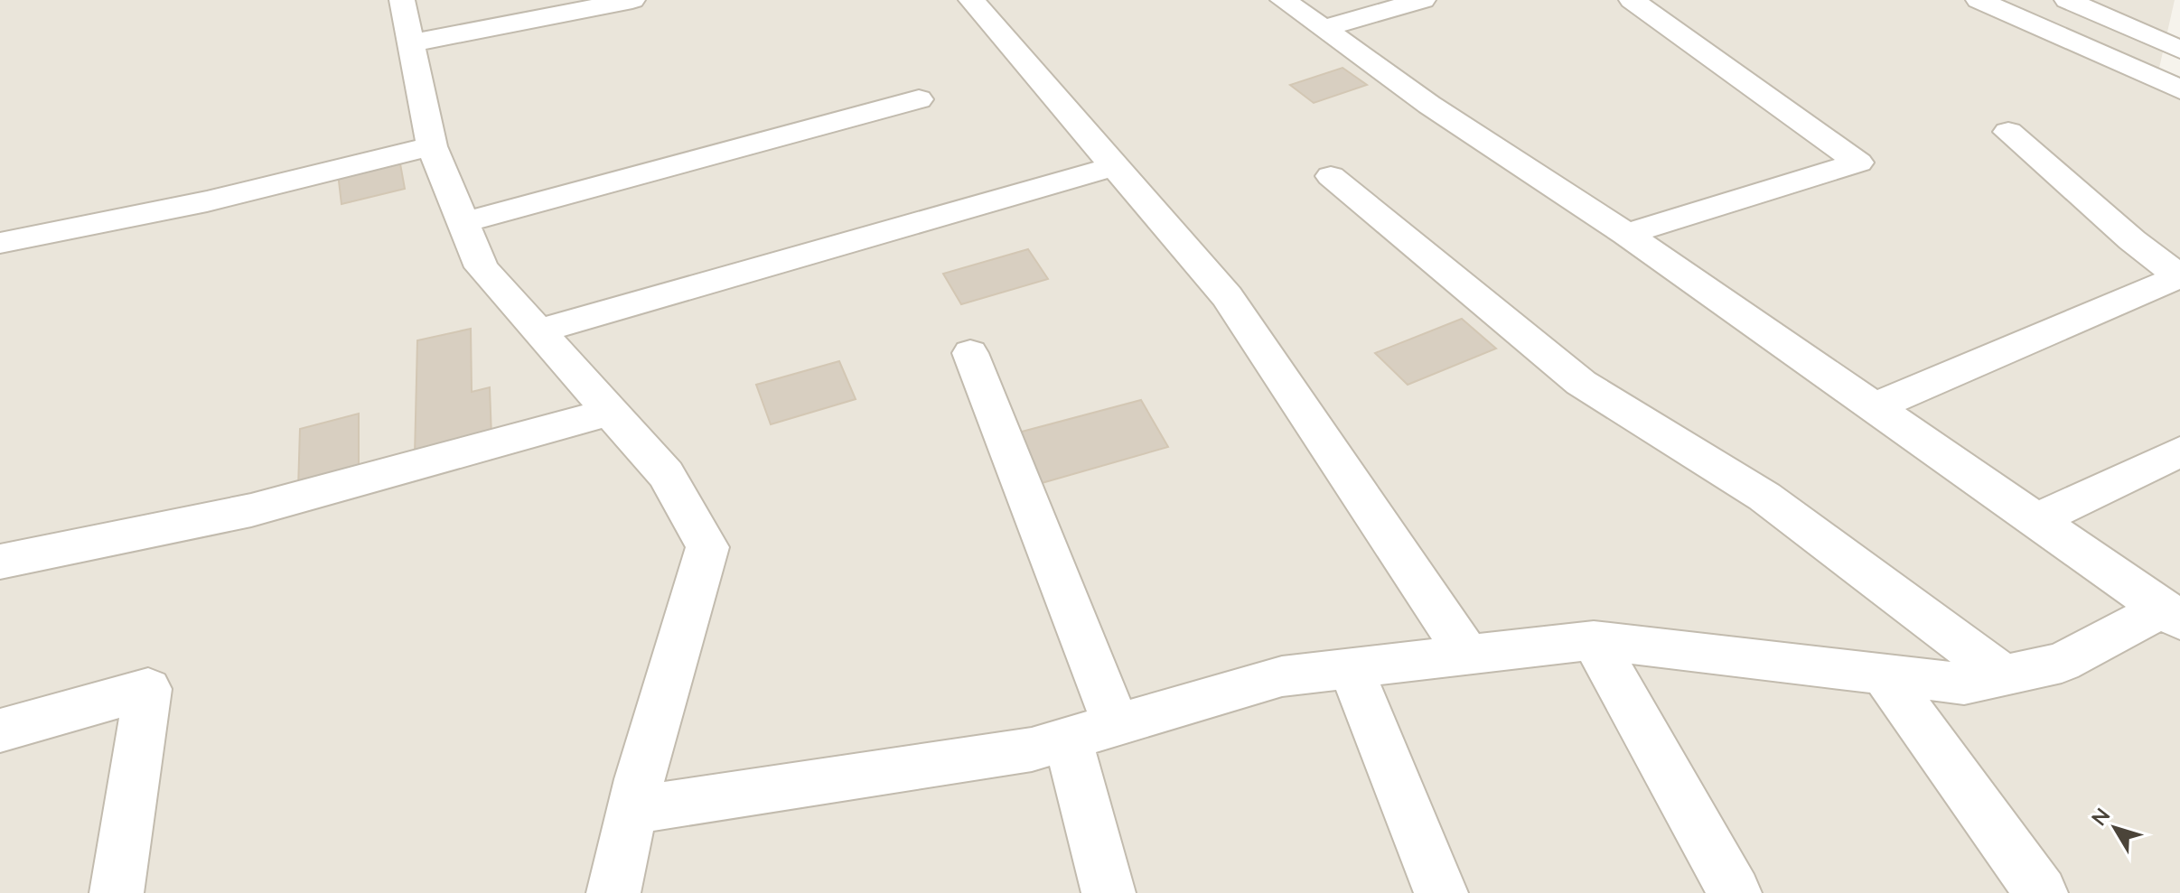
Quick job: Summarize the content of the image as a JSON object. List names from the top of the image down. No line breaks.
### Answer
{"north":"top left"}
